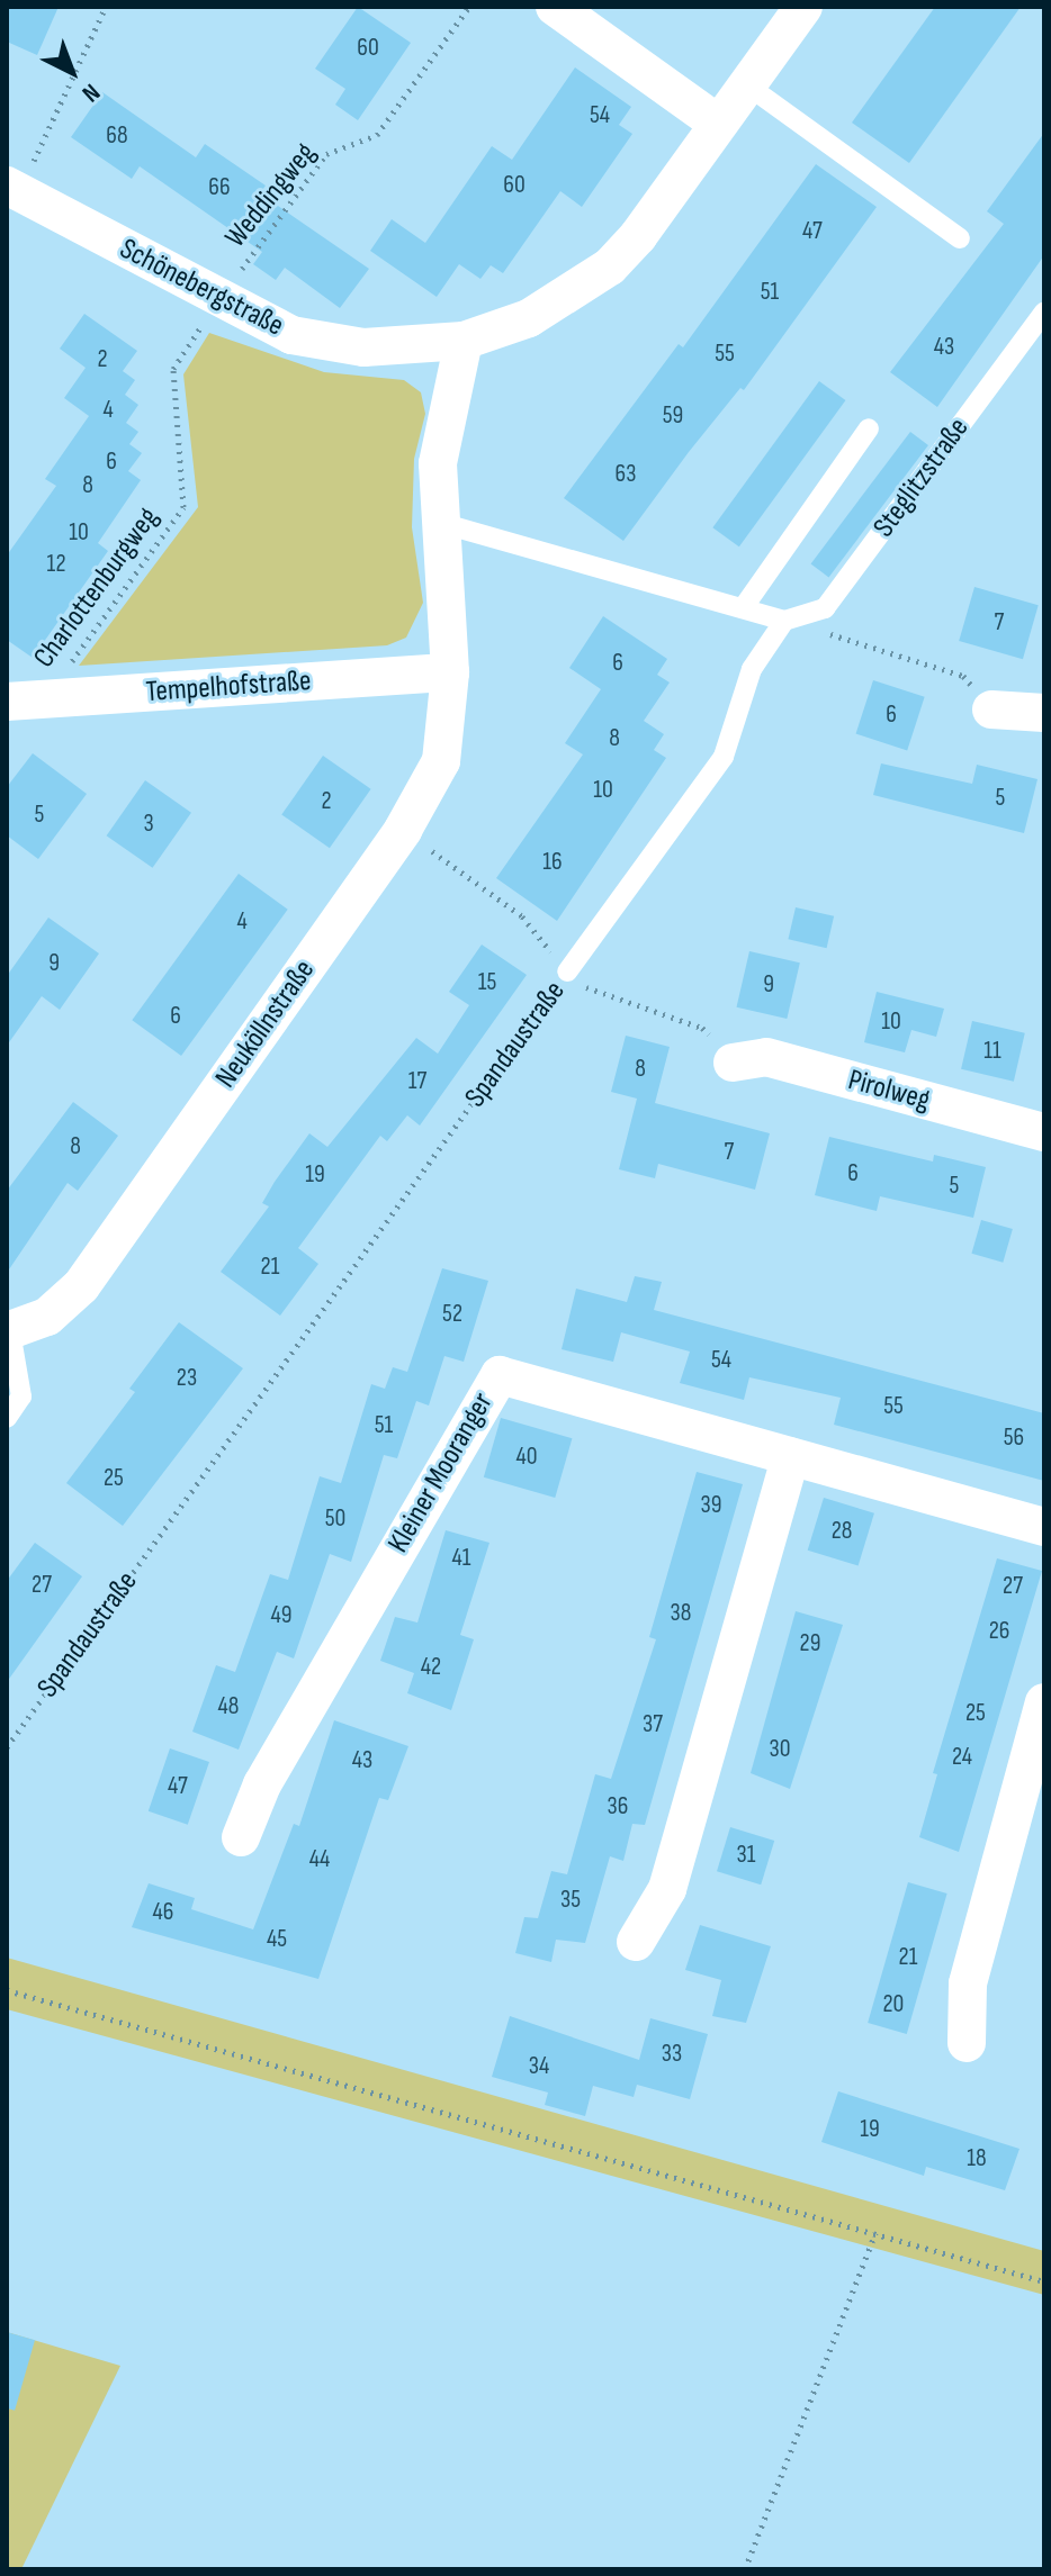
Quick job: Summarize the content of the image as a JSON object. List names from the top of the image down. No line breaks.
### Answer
{"streets":{"street":["Schönebergstraße","Tempelhofstraße","Neuköllnstraße","Pirolweg","Kleiner Mooranger"],"lane":["Steglitzstraße","Spandaustraße"],"path":["Weddingweg","Charlottenburgweg"]},"crossings":[["Weddingweg","Schönebergstraße"],["Weddingweg","Charlottenburgweg"],["Schönebergstraße","Charlottenburgweg"],["Steglitzstraße","Spandaustraße"],["Charlottenburgweg","Tempelhofstraße"],["Tempelhofstraße","Neuköllnstraße"]],"house_numbers":["60","54","68","60","66","47","51","43","55","2","4","59","6","63","8","10","12","7","6","6","8","10","5","2","5","3","16","4","9","15","9","6","10","11","8","17","8","7","6","19","5","21","52","54","23","55","51","56","40","25","39","50","28","41","27","27","38","49","26","29","42","48","25","37","30","24","43","47","36","31","44","35","46","45","21","20","33","34","19","18"],"north":"bottom right"}
